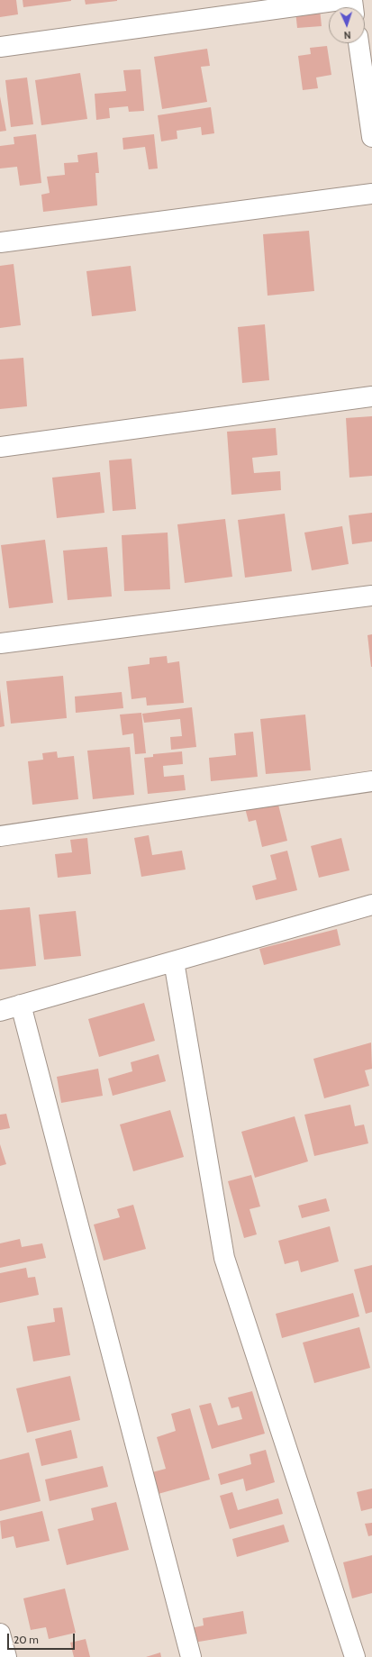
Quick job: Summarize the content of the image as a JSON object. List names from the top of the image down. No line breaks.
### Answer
{"scale_bar":"20 m","north":"bottom"}
